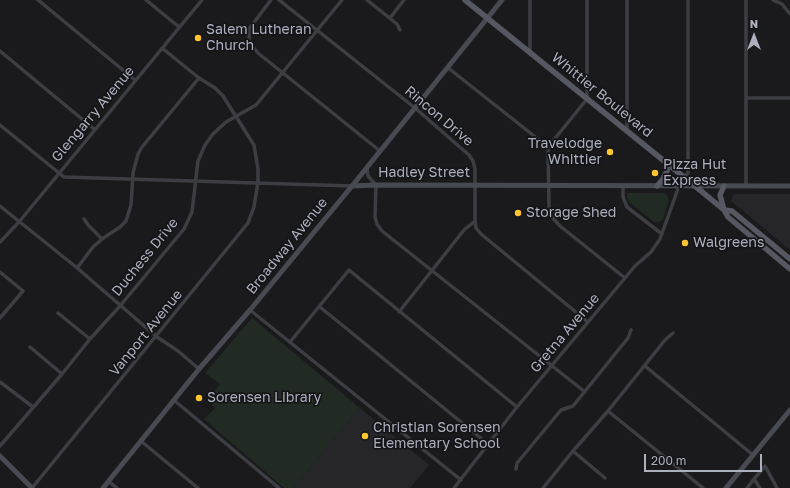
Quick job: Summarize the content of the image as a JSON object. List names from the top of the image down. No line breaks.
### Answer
{"streets":{"main road":["Whittier Boulevard"],"street":["Glengarry Avenue","Rincon Drive","Hadley Street","Broadway Avenue","Duchess Drive","Vanport Avenue","Gretna Avenue"]},"crossings":[["Whittier Boulevard","Hadley Street"],["Whittier Boulevard","Broadway Avenue"],["Glengarry Avenue","Hadley Street"],["Glengarry Avenue","Vanport Avenue"],["Rincon Drive","Hadley Street"],["Rincon Drive","Broadway Avenue"],["Rincon Drive","Duchess Drive"],["Rincon Drive","Gretna Avenue"],["Hadley Street","Broadway Avenue"],["Hadley Street","Duchess Drive"],["Hadley Street","Vanport Avenue"],["Hadley Street","Gretna Avenue"],["Duchess Drive","Vanport Avenue"]],"places":["Salem Lutheran Church","Travelodge Whittier","Pizza Hut Express","Storage Shed","Walgreens","Sorensen Library","Christian Sorensen Elementary School"],"scale_bar":"200 m","north":"top"}
